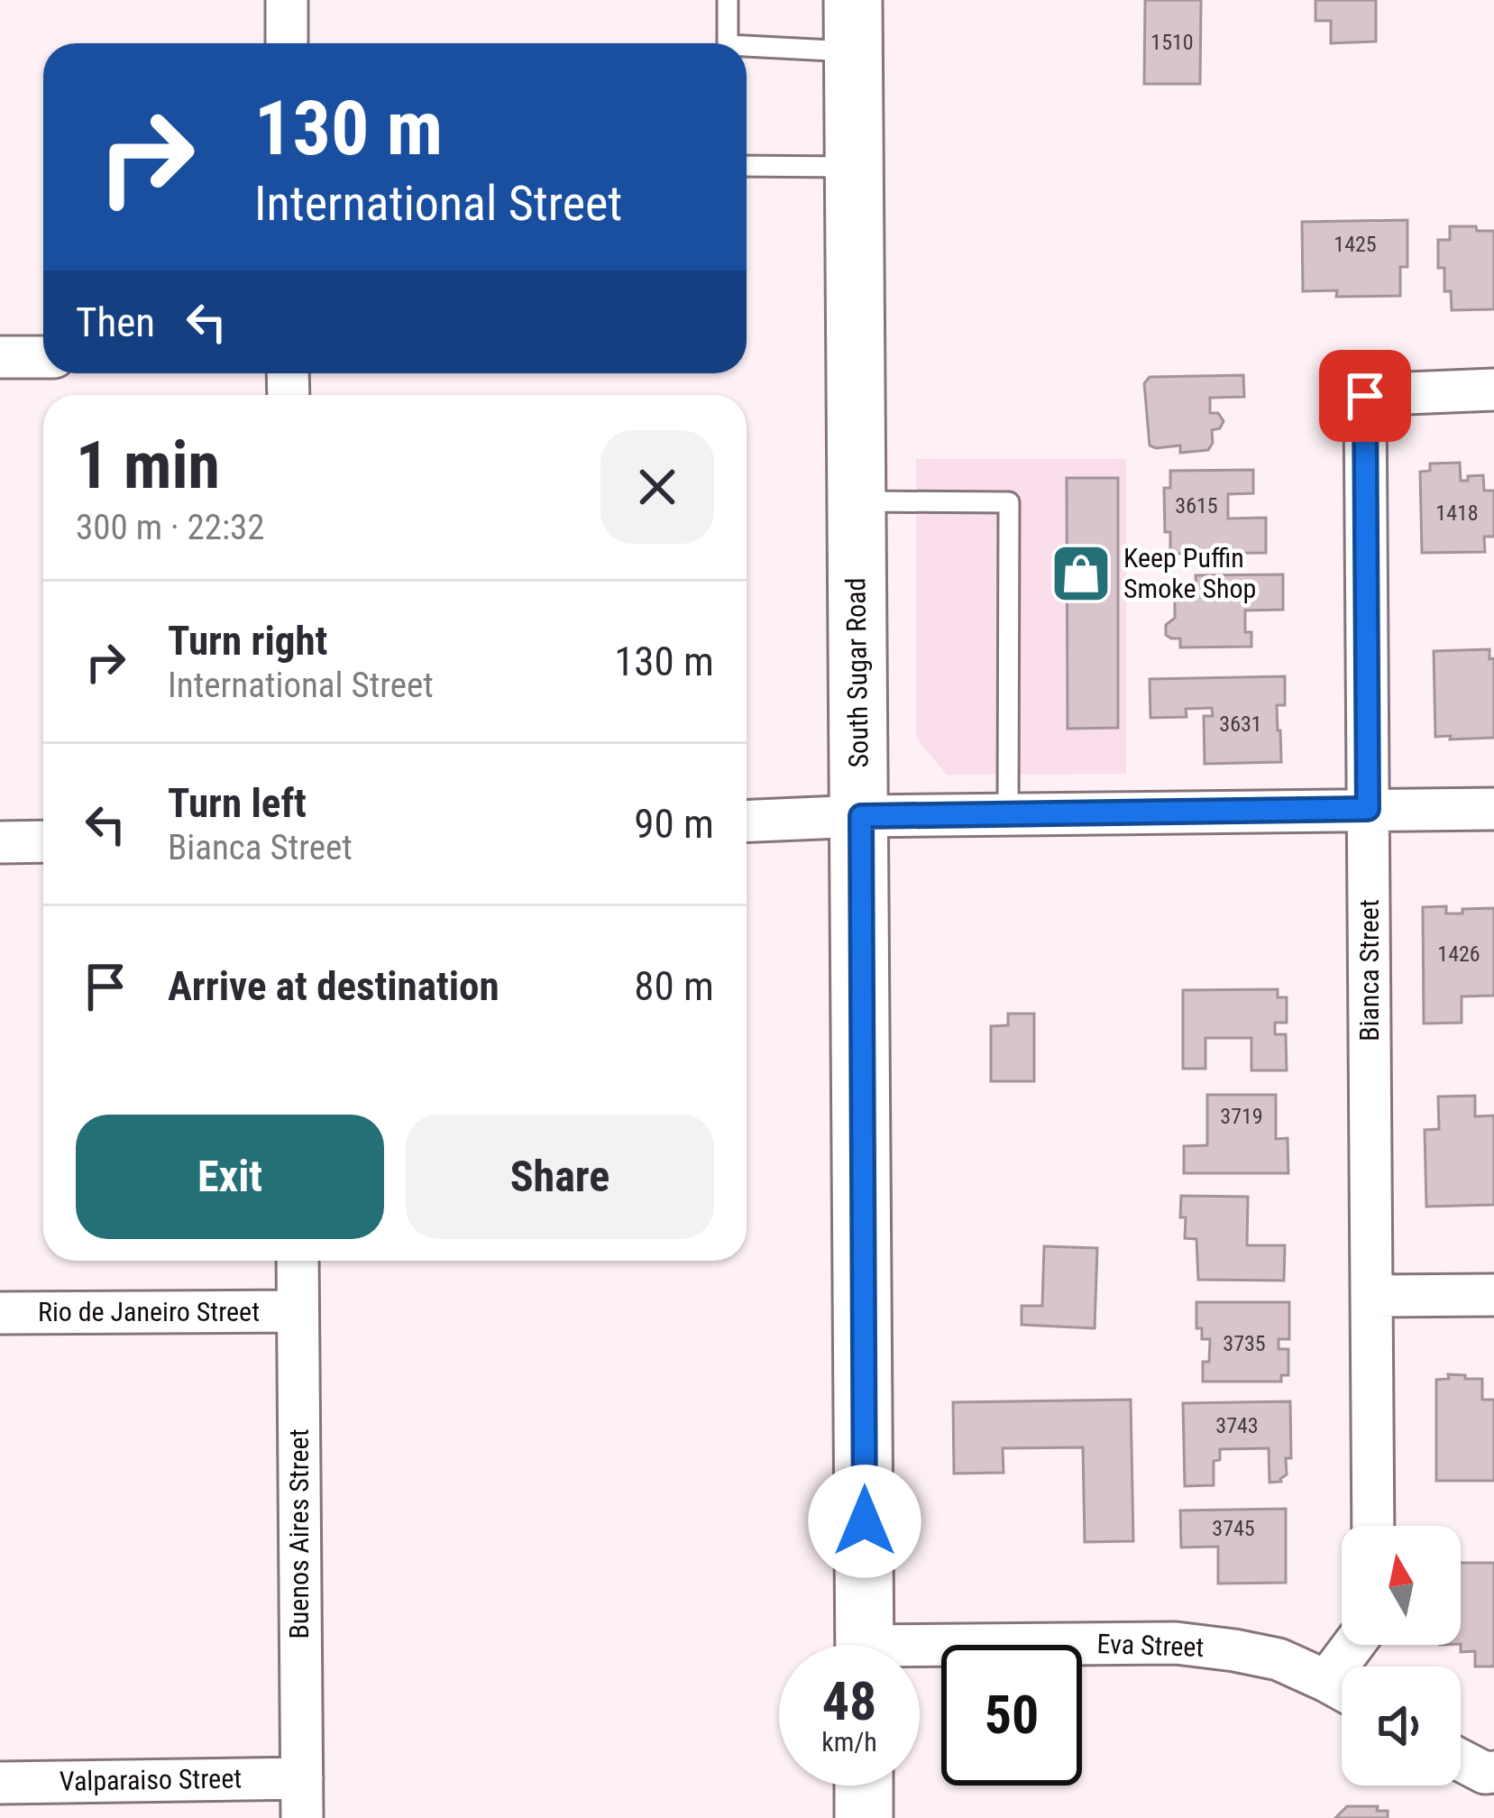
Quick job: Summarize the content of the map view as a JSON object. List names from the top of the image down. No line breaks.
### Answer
{"streets":{"main road":["South Sugar Road"],"street":["Bianca Street","Rio de Janeiro Street","Buenos Aires Street","Eva Street","Valparaiso Street"]},"crossings":[["Rio de Janeiro Street","Buenos Aires Street"],["Buenos Aires Street","Valparaiso Street"]],"places":{"shop":["Keep Puffin Smoke Shop"]},"house_numbers":["1510","1425","3615","1418","3631","1426","3719","3735","3743","3745"],"north":"top","page":{"turn":["130 m","International Street"],"then":"Then","heading":["1 min","300 m · 22:32"],"list":[{"name":"Turn right","note":"International Street","value":"130 m"},{"name":"Turn left","note":"Bianca Street","value":"90 m"},{"name":"Arrive at destination","value":"80 m"}],"buttons":["Exit","Share"],"speed":"48 km/h","limit":"50"}}
